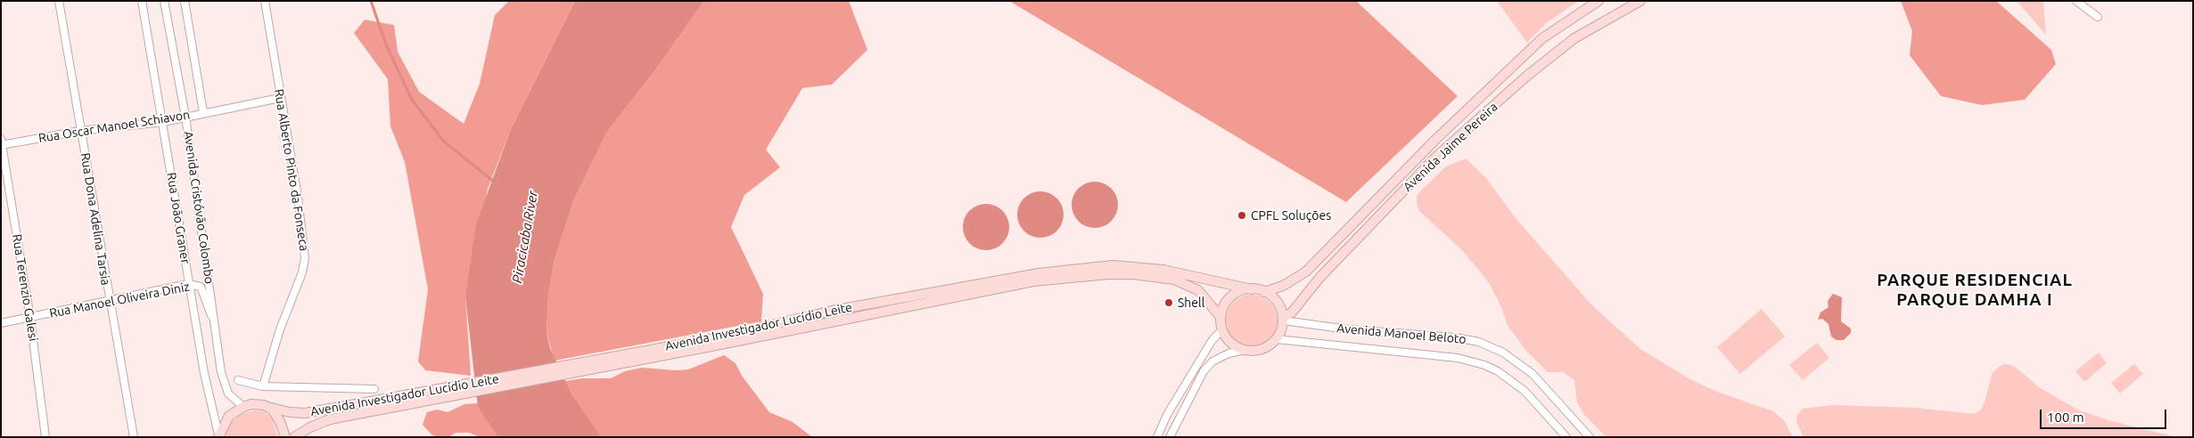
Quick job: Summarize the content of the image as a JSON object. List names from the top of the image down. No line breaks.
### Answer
{"streets":{"main road":["Avenida Jaime Pereira","Avenida Investigador Lucídio Leite"],"street":["Rua Oscar Manoel Schiavon","Rua Alberto Pinto da Fonseca","Avenida Cristóvão Colombo","Rua João Graner","Rua Dona Adelina Tarsia","Rua Terenzio Galesi","Rua Manoel Oliveira Diniz","Avenida Manoel Beloto"]},"crossings":[["Rua Oscar Manoel Schiavon","Rua Alberto Pinto da Fonseca"],["Rua Oscar Manoel Schiavon","Avenida Cristóvão Colombo"],["Rua Oscar Manoel Schiavon","Rua João Graner"],["Rua Oscar Manoel Schiavon","Rua Dona Adelina Tarsia"],["Rua Oscar Manoel Schiavon","Rua Terenzio Galesi"],["Avenida Jaime Pereira","Avenida Investigador Lucídio Leite"],["Avenida Jaime Pereira","Avenida Manoel Beloto"],["Avenida Cristóvão Colombo","Rua Manoel Oliveira Diniz"],["Avenida Cristóvão Colombo","Avenida Investigador Lucídio Leite"],["Rua João Graner","Rua Manoel Oliveira Diniz"],["Rua Dona Adelina Tarsia","Rua Manoel Oliveira Diniz"],["Rua Terenzio Galesi","Rua Manoel Oliveira Diniz"],["Avenida Investigador Lucídio Leite","Avenida Manoel Beloto"]],"districts":["PARQUE RESIDENCIAL PARQUE DAMHA I"],"water":["Piracicaba River"],"places":["CPFL Soluções","Shell"],"scale_bar":"100 m"}
